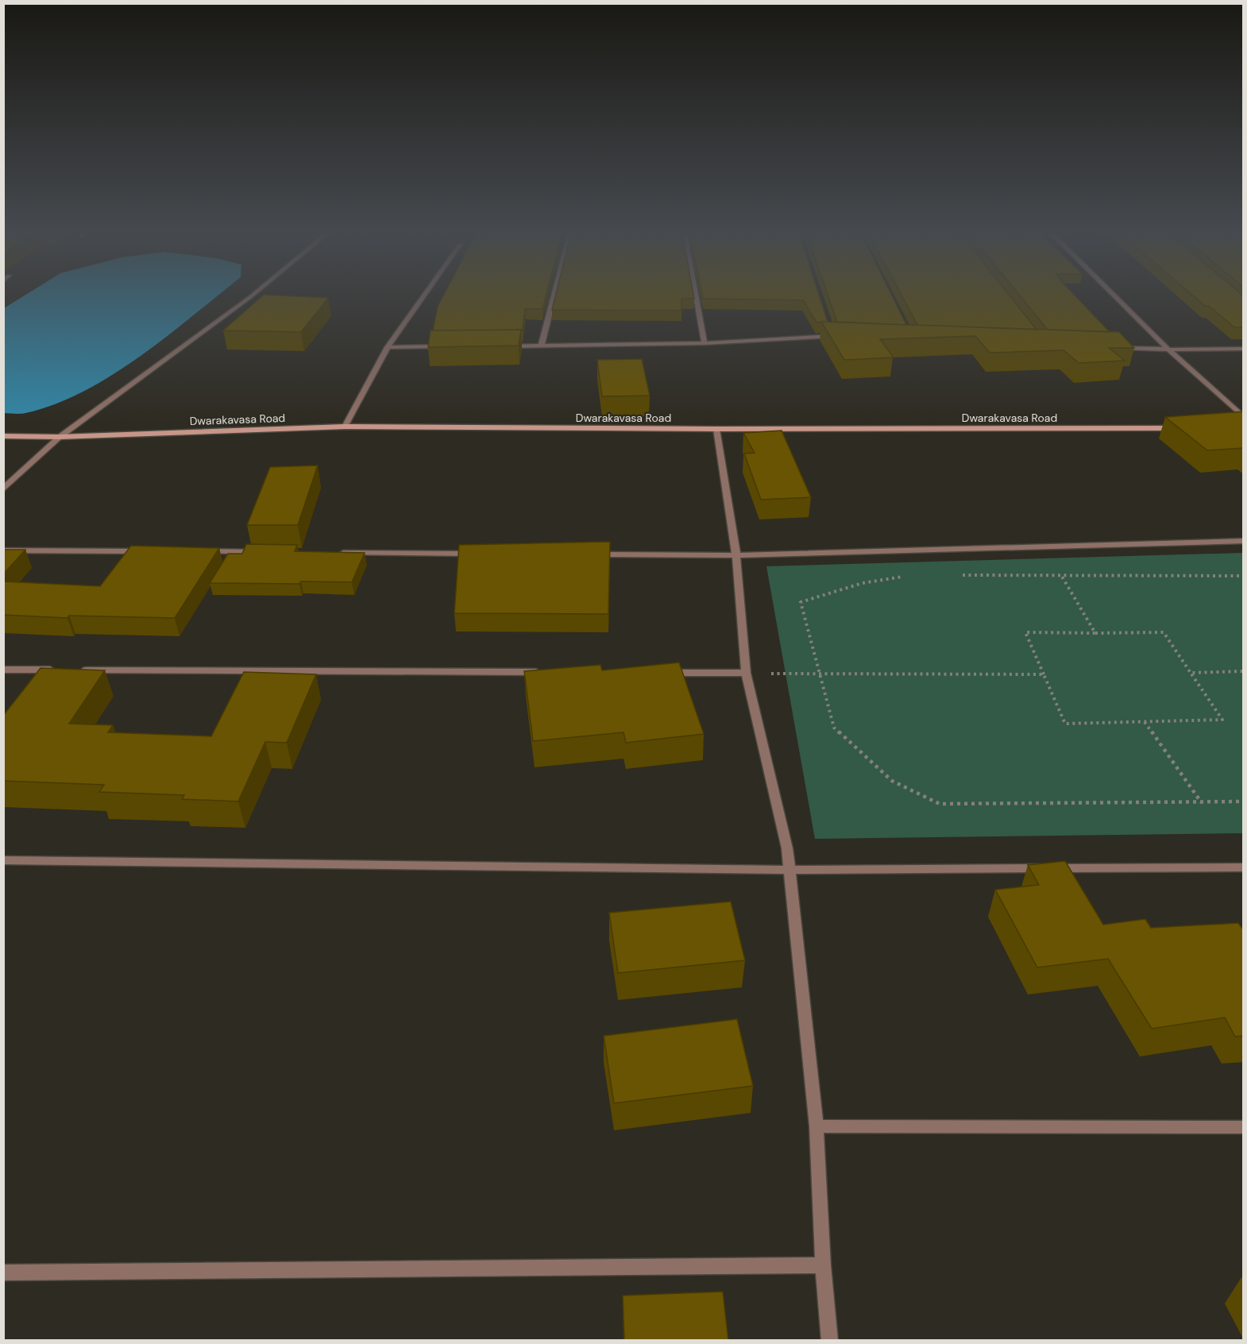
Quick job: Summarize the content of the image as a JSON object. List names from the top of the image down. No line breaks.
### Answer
{"streets":{"street":["Dwarakavasa Road"]}}
